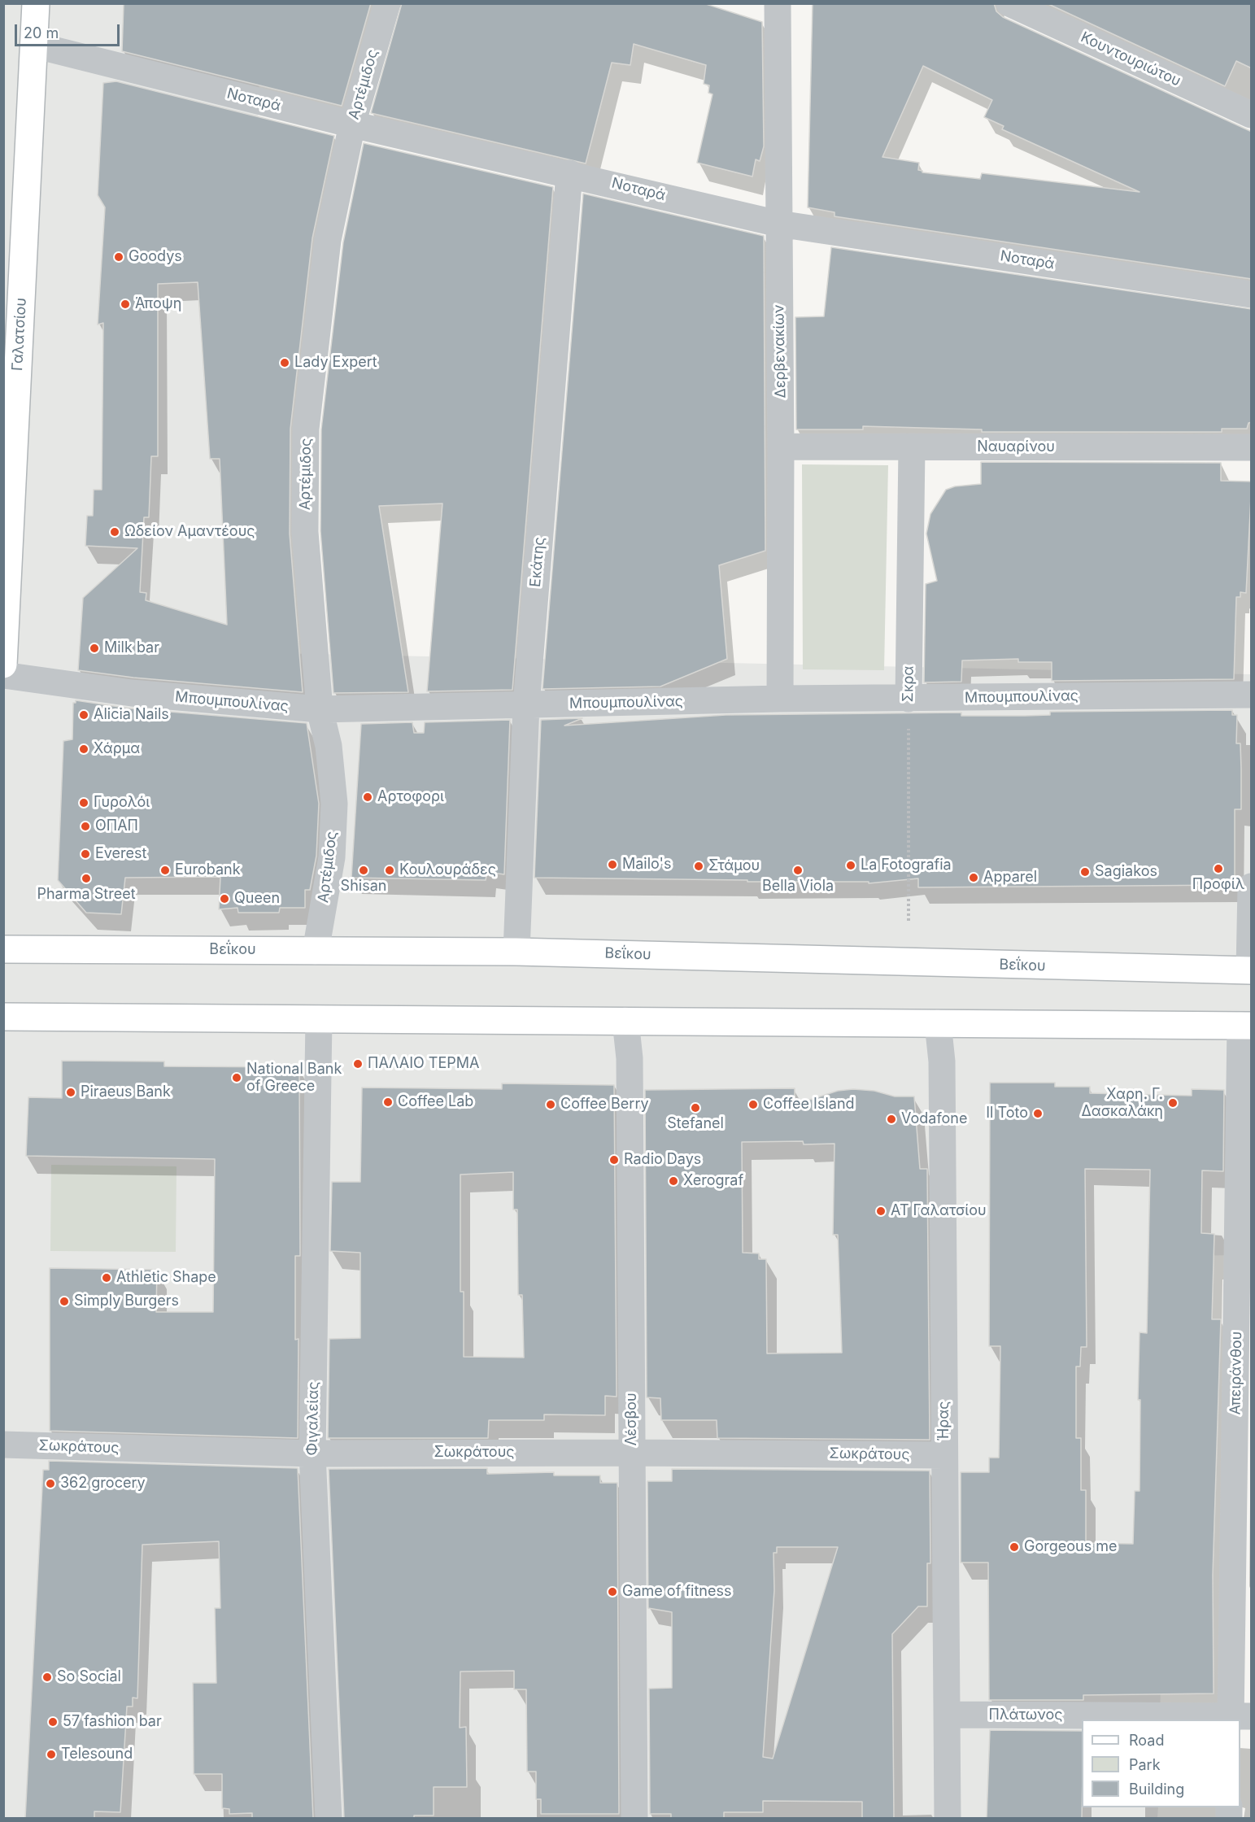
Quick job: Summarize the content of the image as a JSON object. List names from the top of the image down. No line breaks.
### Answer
{"streets":{"main road":["Γαλατσίου","Βεΐκου"],"street":["Κουντουριώτου","Αρτέμιδος","Νοταρά","Δερβενακίων","Ναυαρίνου","Εκάτης","Σκρα","Μπουμπουλίνας","Απειράνθου","Φιγαλείας","Λέσβου","Ήρας","Σωκράτους","Πλάτωνος"]},"crossings":[["Αρτέμιδος","Νοταρά"],["Αρτέμιδος","Μπουμπουλίνας"],["Αρτέμιδος","Βεΐκου"],["Νοταρά","Γαλατσίου"],["Νοταρά","Δερβενακίων"],["Νοταρά","Εκάτης"],["Δερβενακίων","Ναυαρίνου"],["Δερβενακίων","Μπουμπουλίνας"],["Ναυαρίνου","Σκρα"],["Εκάτης","Μπουμπουλίνας"],["Εκάτης","Βεΐκου"],["Σκρα","Μπουμπουλίνας"],["Απειράνθου","Πλάτωνος"],["Φιγαλείας","Σωκράτους"],["Λέσβου","Σωκράτους"],["Ήρας","Σωκράτους"],["Ήρας","Πλάτωνος"]],"places":["Goodys","Άποψη","Lady Expert","Ωδείον Αμαντέους","Milk bar","Alicia Nails","Χάρμα","Αρτοφορι","Γυρολόι","ΟΠΑΠ","Everest","Mailo's","La Fotografia","Στάμου","Προφίλ","Eurobank","Shisan","Κουλουράδες","Bella Viola","Sagiakos","Apparel","Pharma Street","Queen","ΠΑΛΑΙΟ ΤΕΡΜΑ","National Bank of Greece","Piraeus Bank","Coffee Lab","Χαρη. Γ. Δασκαλάκη","Coffee Berry","Coffee Island","Stefanel","Il Toto","Vodafone","Radio Days","Xerograf","ΑΤ Γαλατσίου","Athletic Shape","Simply Burgers","362 grocery","Gorgeous me","Game of fitness","So Social","57 fashion bar","Telesound"],"legend":["Road","Park","Building"],"scale_bar":"20 m"}
